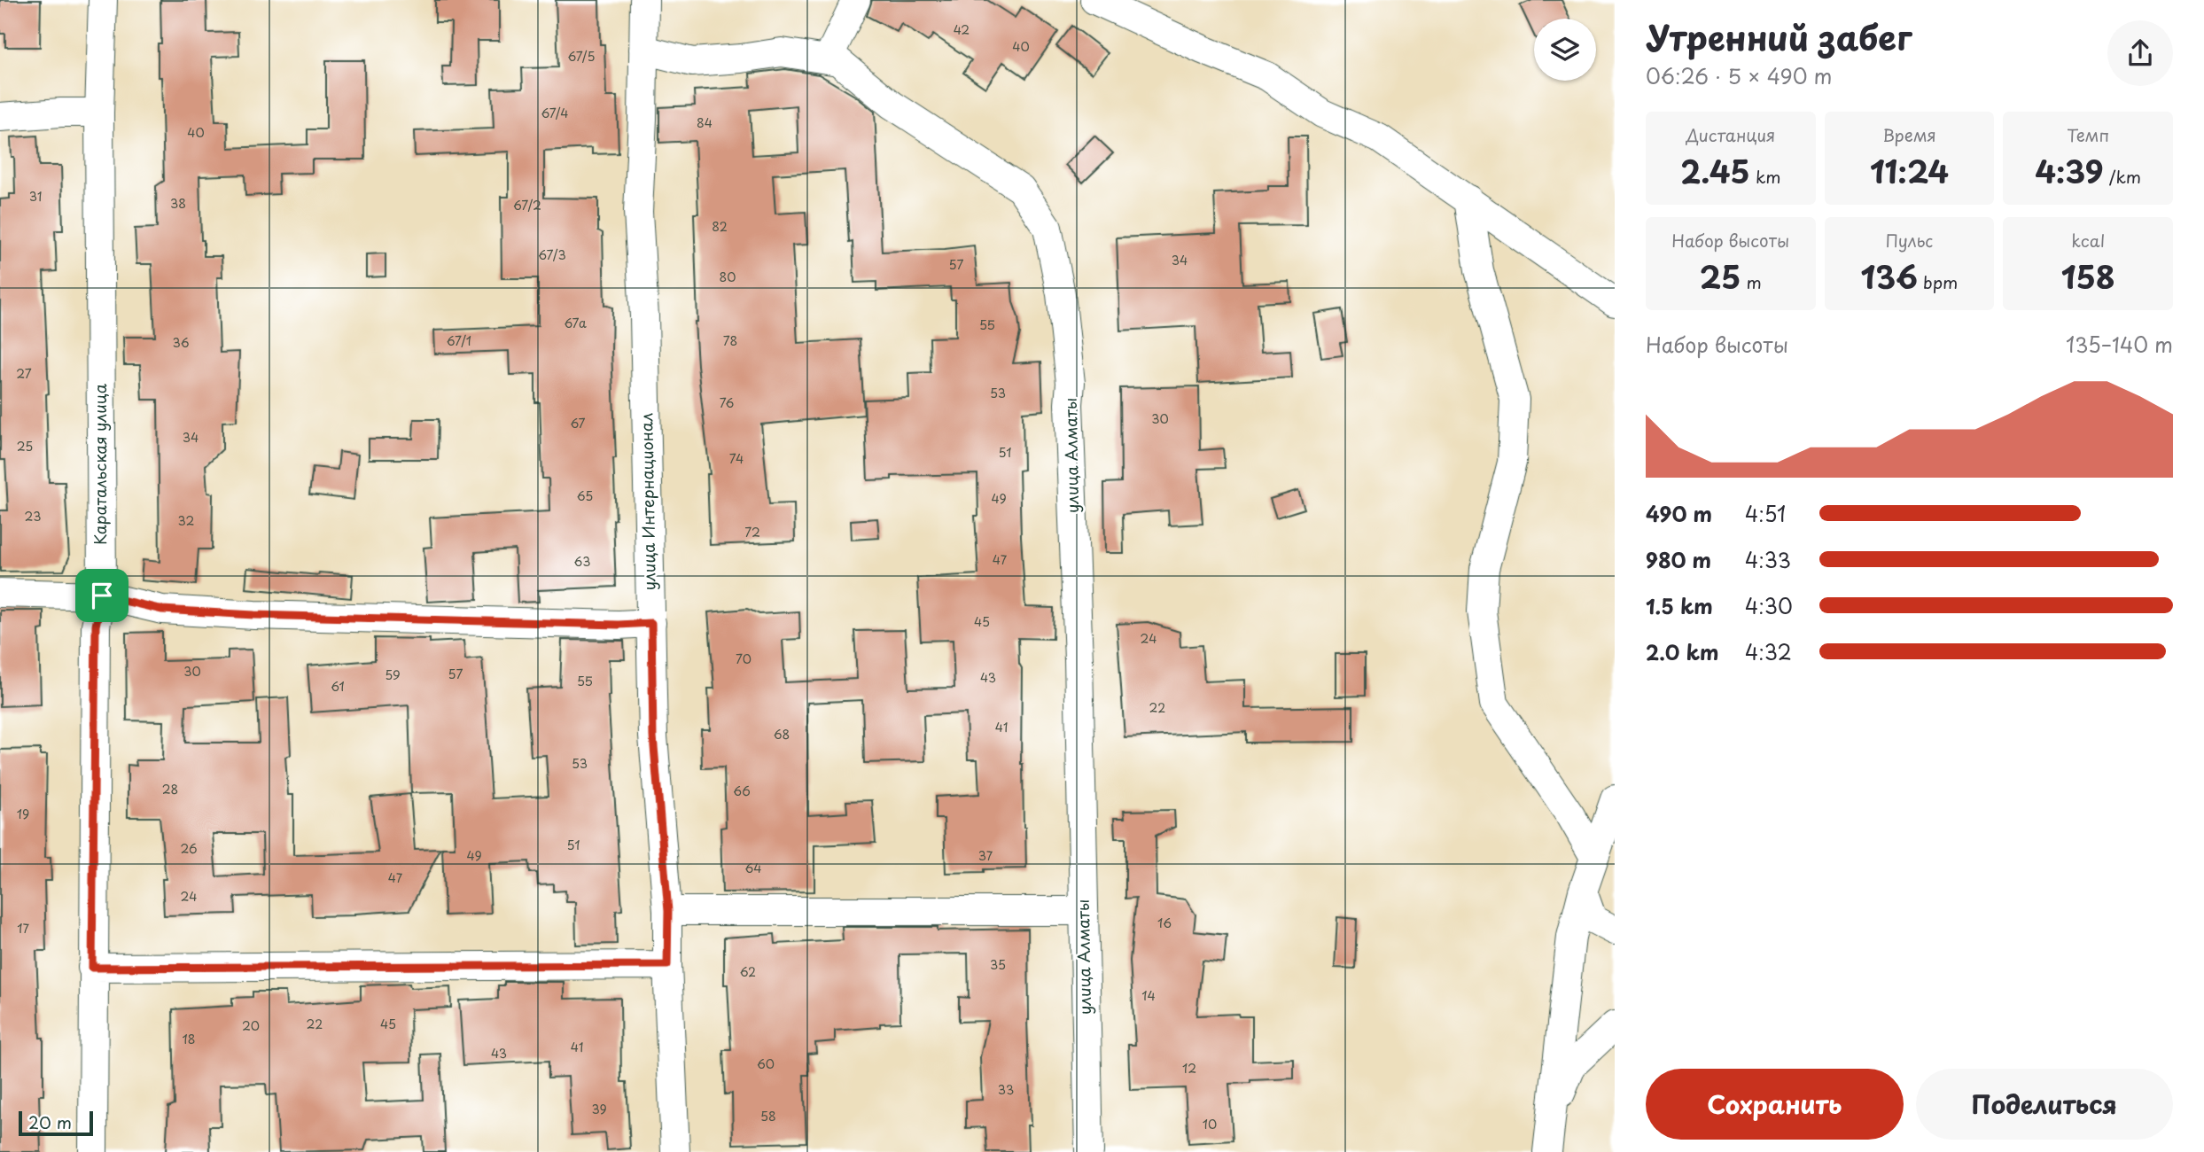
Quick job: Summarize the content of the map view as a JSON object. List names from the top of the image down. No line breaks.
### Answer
{"streets":{"street":["улица Алматы","Каратальская улица","улица Интернационал"]},"crossings":[["улица Алматы","улица Интернационал"]],"house_numbers":["42","40","67/5","67/4","84","40","31","38","67/2","82","67/3","34","57","80","67а","55","67/1","78","36","27","53","76","30","67","34","25","51","74","65","49","23","32","72","47","63","45","24","70","30","57","59","43","55","61","22","41","68","53","28","66","19","51","26","49","37","64","47","24","16","17","35","62","14","22","45","20","18","41","43","60","12","33","39","58","10"],"scale_bar":"20 m","page":{"heading":["Утренний забег","06:26 · 5 × 490 m"],"stats":[["Дистанция","2.45 km"],["Время","11:24"],["Темп","4:39 /km"],["Набор высоты","25 m"],["Пульс","136 bpm"],["kcal","158"]],"chart":["Набор высоты","135–140 m"],"list":[{"name":"490 m","note":"4:51"},{"name":"980 m","note":"4:33"},{"name":"1.5 km","note":"4:30"},{"name":"2.0 km","note":"4:32"}],"buttons":["Сохранить","Поделиться"],"scale":"20 m"}}
